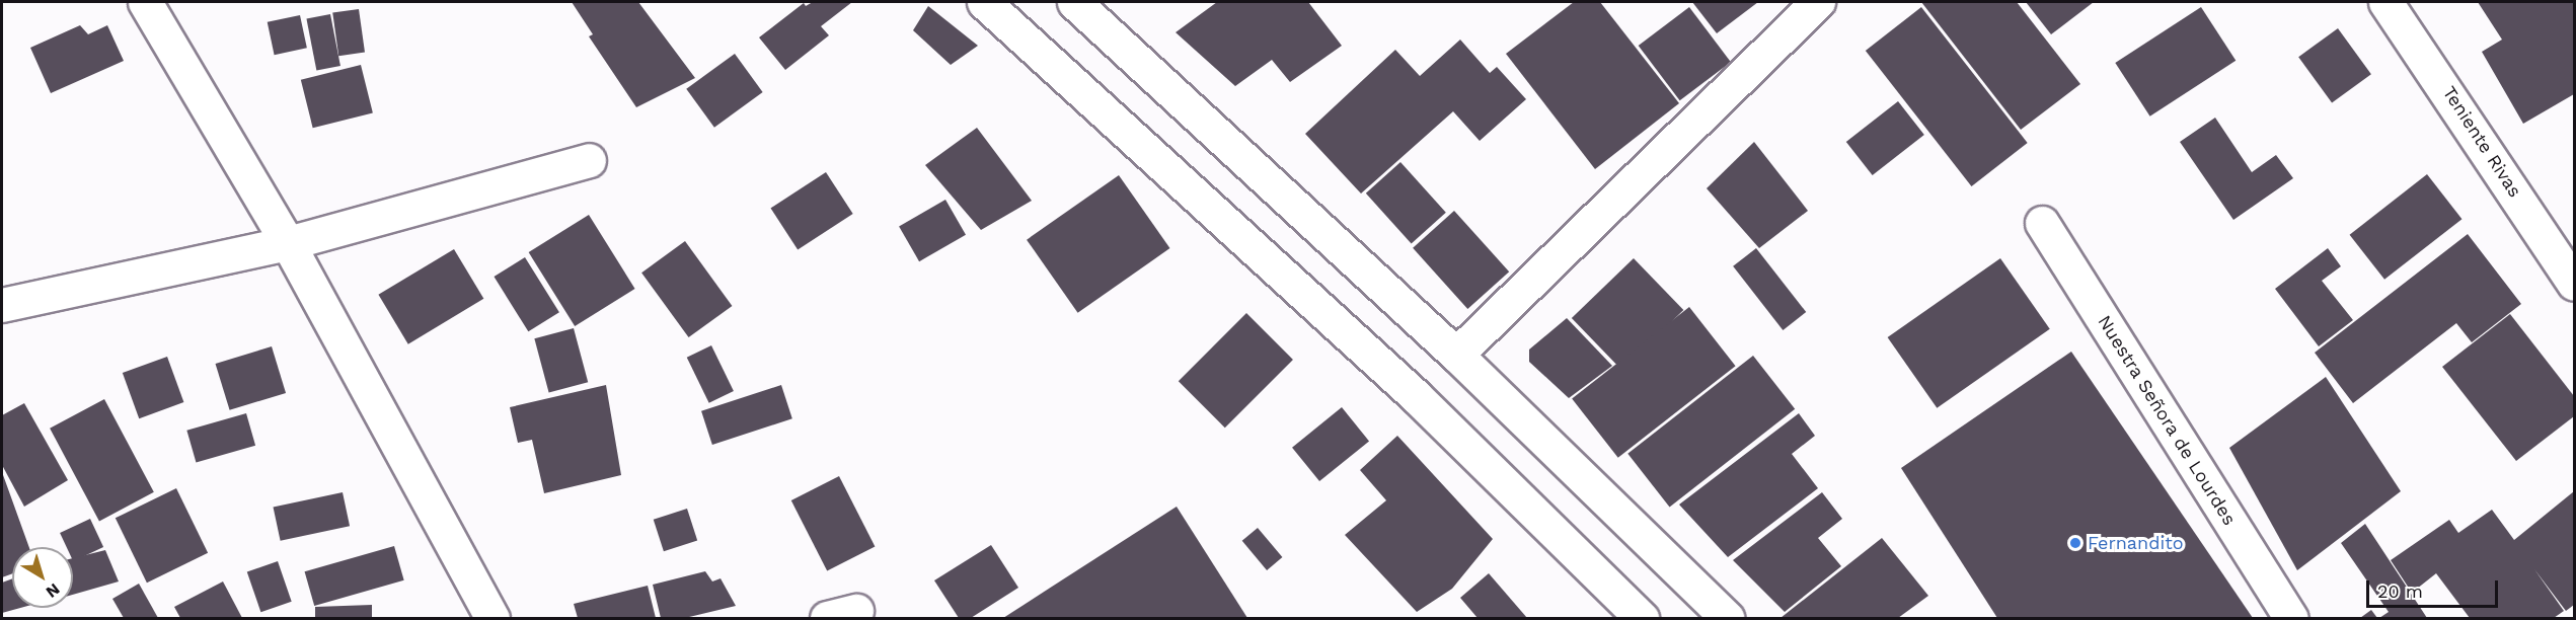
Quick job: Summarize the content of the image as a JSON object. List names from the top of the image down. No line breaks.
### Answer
{"streets":{"main road":["Teniente Rivas","Nuestra Señora de Lourdes"]},"places":["Fernandito"],"scale_bar":"20 m","north":"bottom right"}
